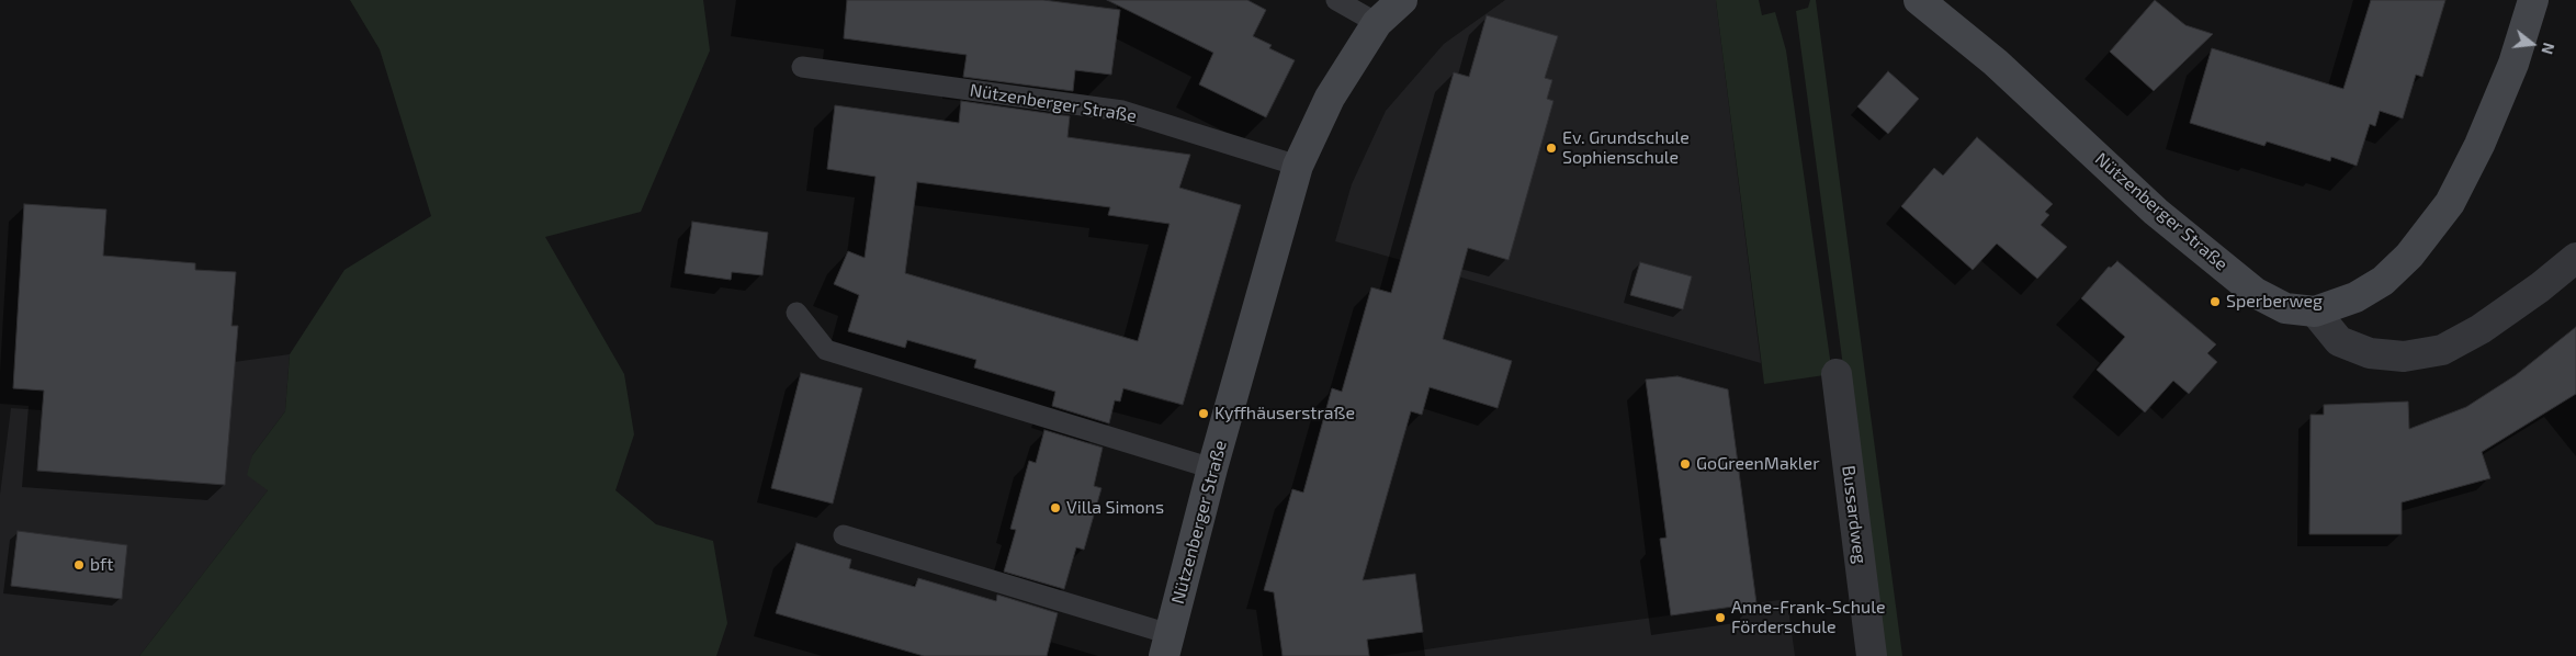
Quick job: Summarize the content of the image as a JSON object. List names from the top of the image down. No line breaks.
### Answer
{"streets":{"street":["Nützenberger Straße","Bussardweg"]},"places":["Ev. Grundschule Sophienschule","Sperberweg","Kyffhäuserstraße","GoGreenMakler","Villa Simons","bft","Anne-Frank-Schule Förderschule"],"north":"right"}
